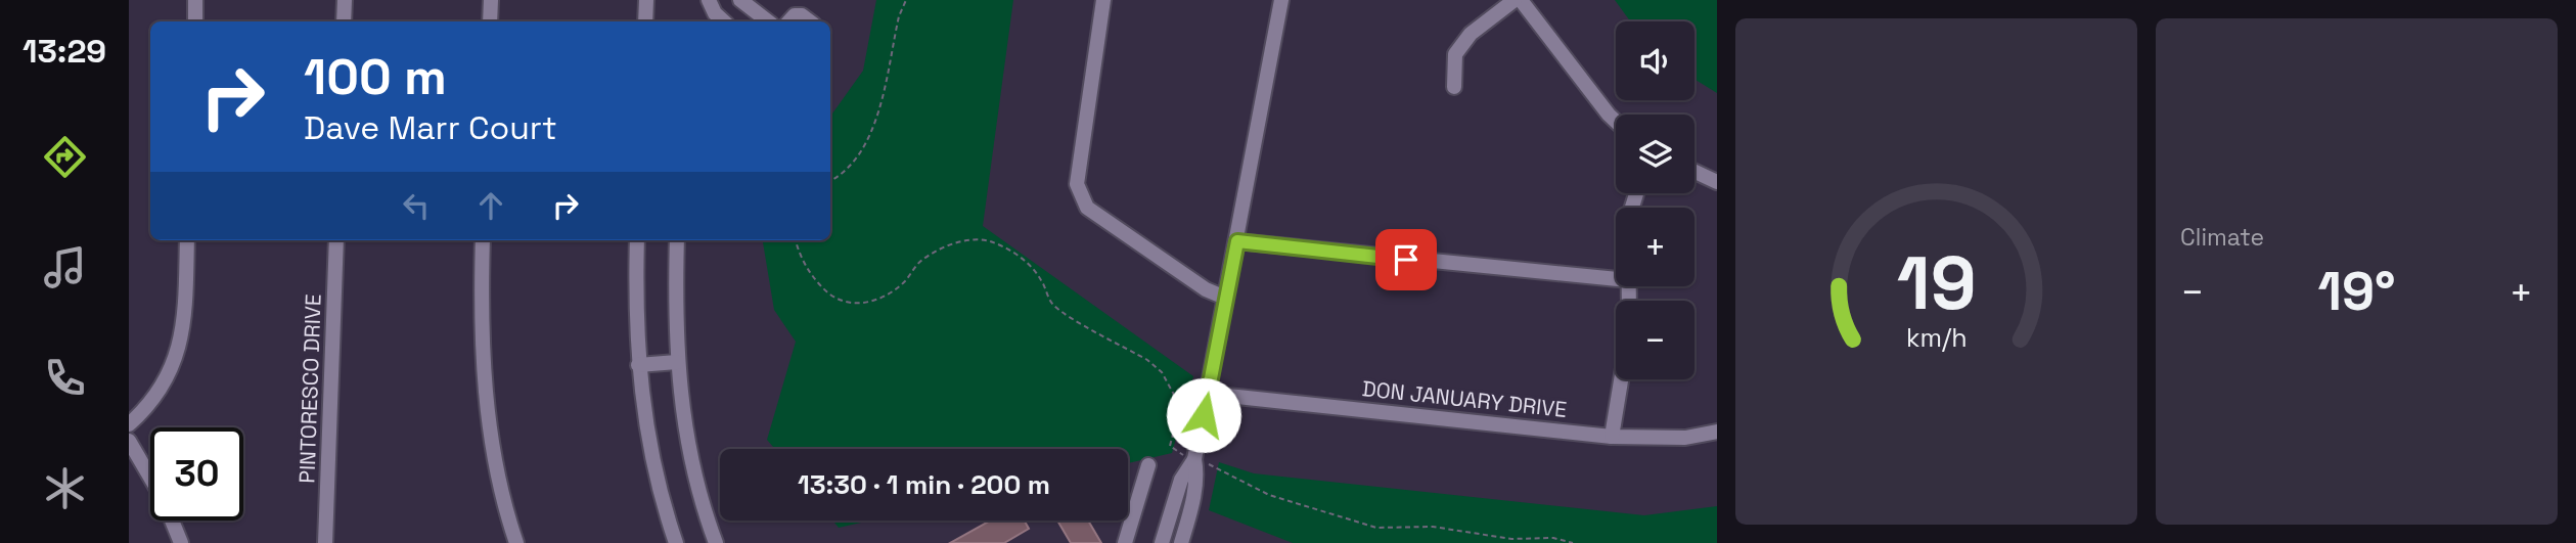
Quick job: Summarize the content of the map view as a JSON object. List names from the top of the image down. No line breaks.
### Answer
{"streets":{"street":["PINTORESCO DRIVE","DON JANUARY DRIVE"]},"page":{"tabs":"13:29","tile":"Climate","map_buttons":["+","−"],"turn":["100 m","Dave Marr Court"],"heat":["−","19°","+"],"limit":"30","trip":"13:30 · 1 min · 200 m","gauge":["19","km/h"]}}
